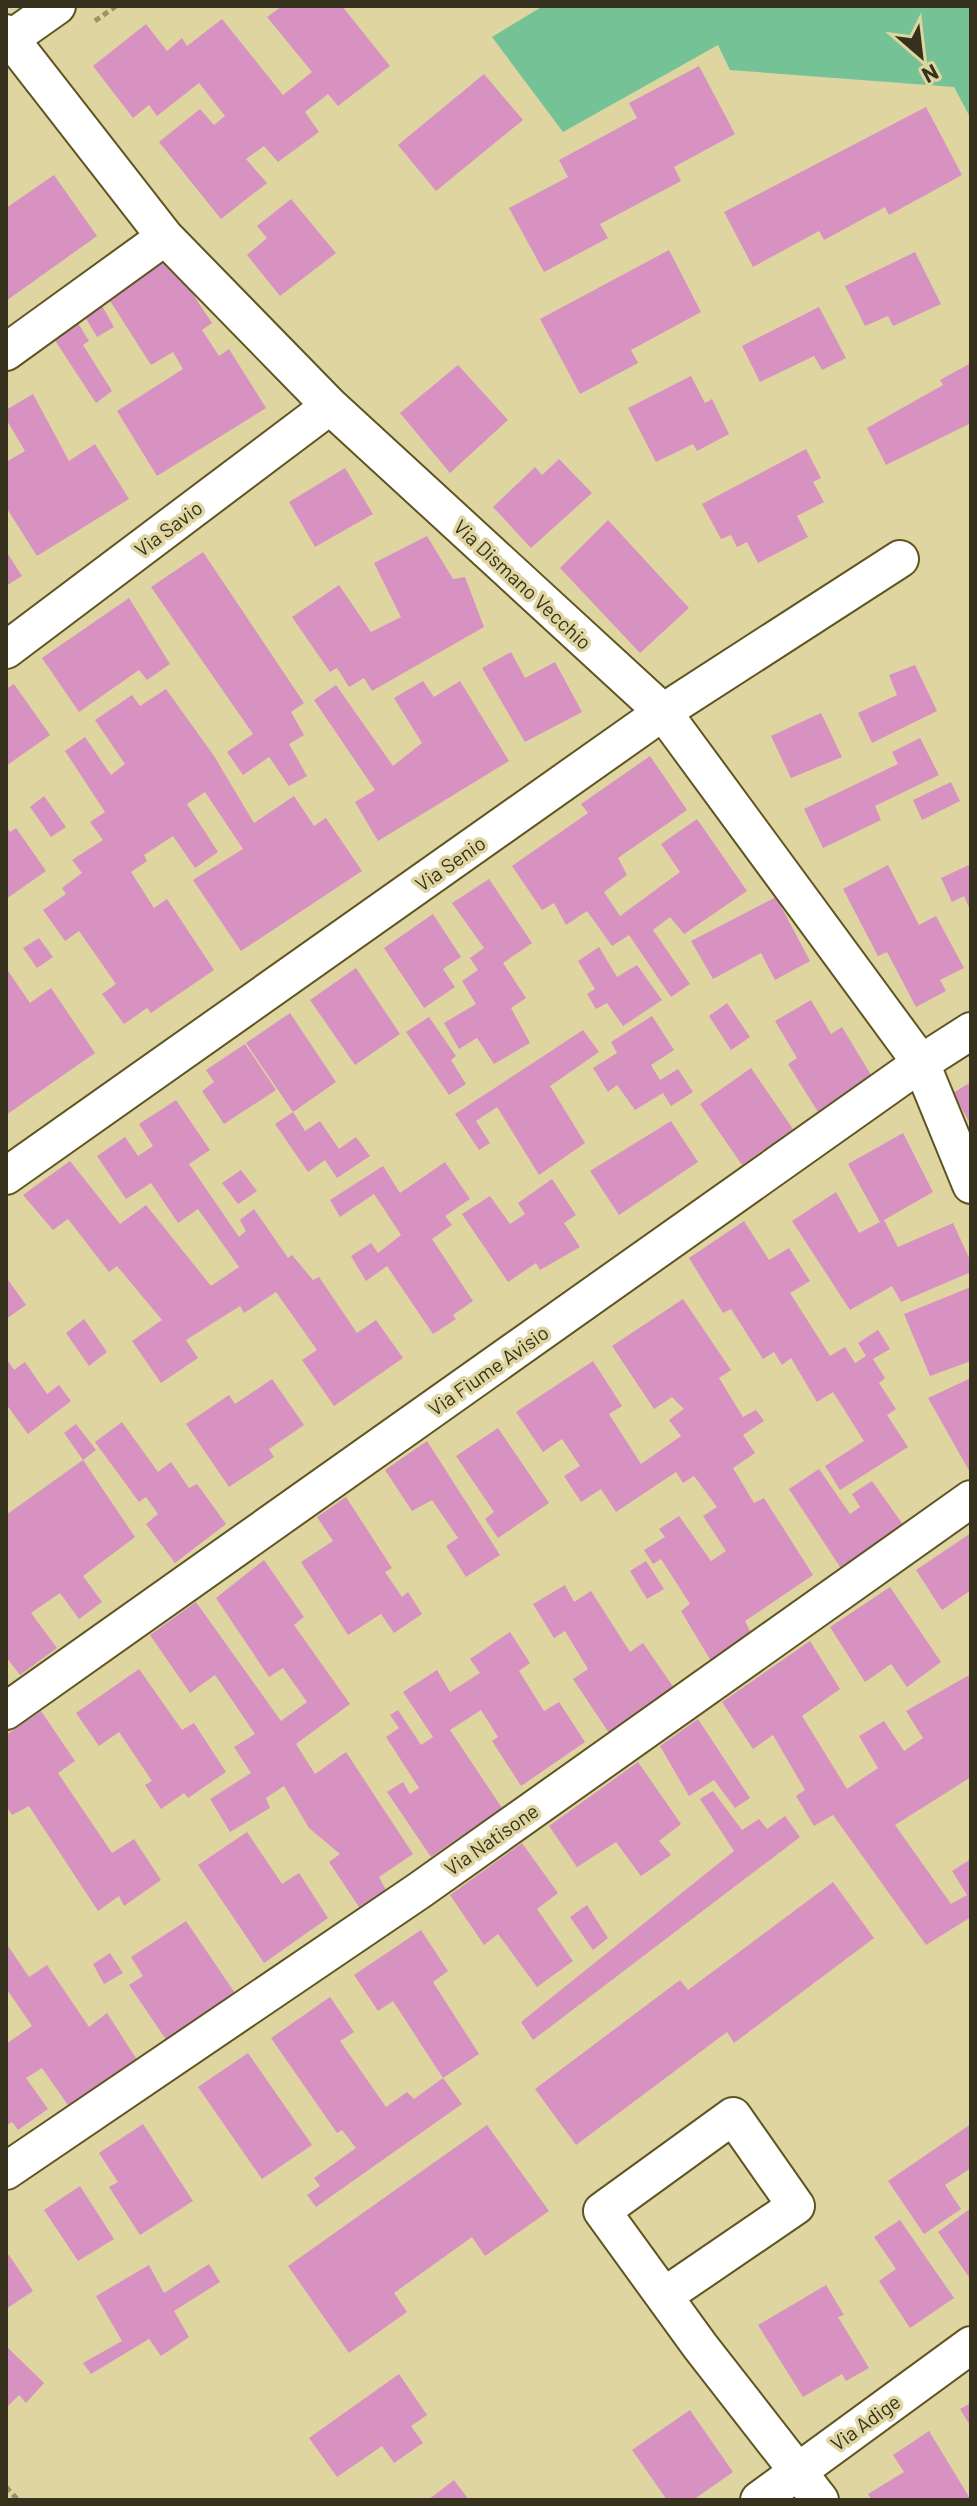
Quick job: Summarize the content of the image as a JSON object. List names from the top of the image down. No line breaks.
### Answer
{"streets":{"street":["Via Savio","Via Dismano Vecchio","Via Senio","Via Fiume Avisio","Via Natisone","Via Adige"]},"crossings":[["Via Savio","Via Dismano Vecchio"],["Via Dismano Vecchio","Via Senio"],["Via Dismano Vecchio","Via Fiume Avisio"]],"north":"bottom right"}
